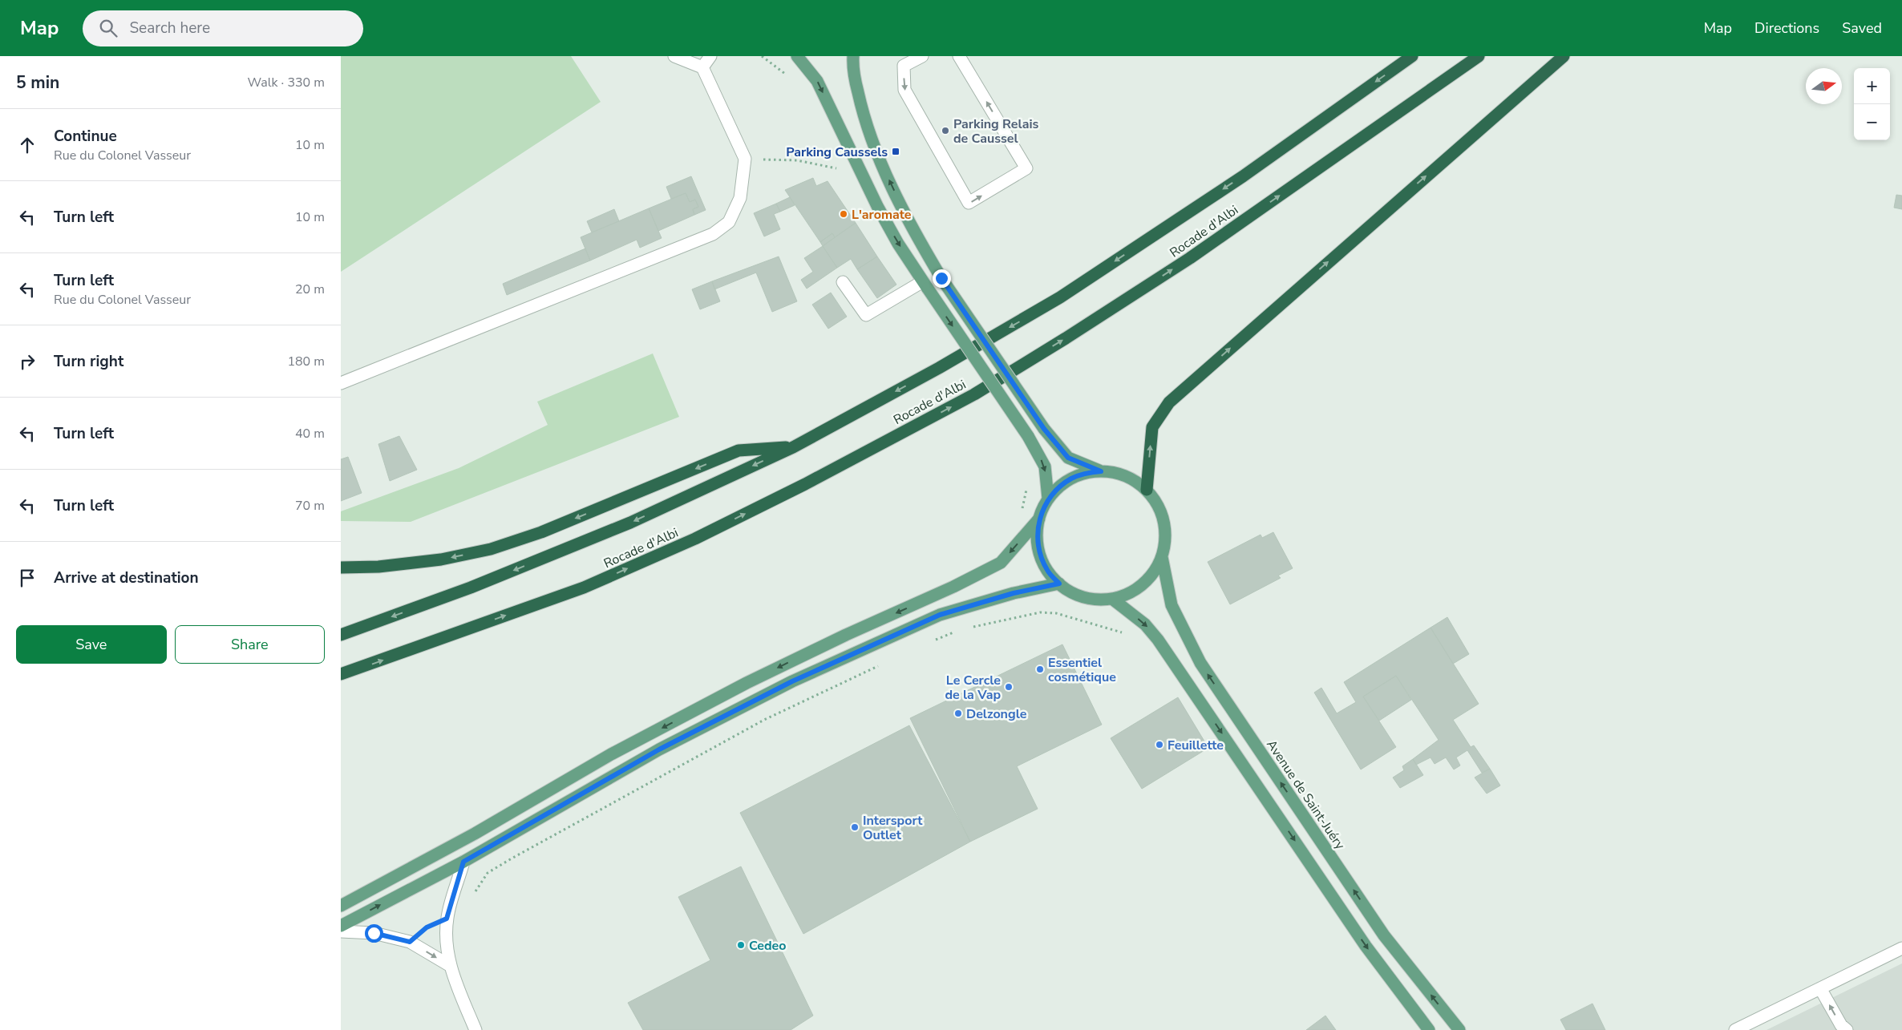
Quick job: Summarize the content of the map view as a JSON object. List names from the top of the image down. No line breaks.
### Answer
{"streets":{"highway":["Rocade d'Albi"],"main road":["Avenue de Saint-Juéry"]},"places":{"other":["Parking Relais de Caussel","L'aromate","Essentiel cosmétique","Le Cercle de la Vap","Delzongle","Feuillette","Intersport Outlet","Cedeo"],"transit":["Parking Caussels"]},"north":"right","page":{"header":"Map","search":"Search here","nav":["Map","Directions","Saved"],"heading":["5 min","Walk · 330 m"],"map_buttons":["+","−"],"list":[["Continue","Rue du Colonel Vasseur","10 m"],["Turn left","10 m"],["Turn left","Rue du Colonel Vasseur","20 m"],["Turn right","180 m"],["Turn left","40 m"],["Turn left","70 m"],"Arrive at destination"],"buttons":["Save","Share"]}}
